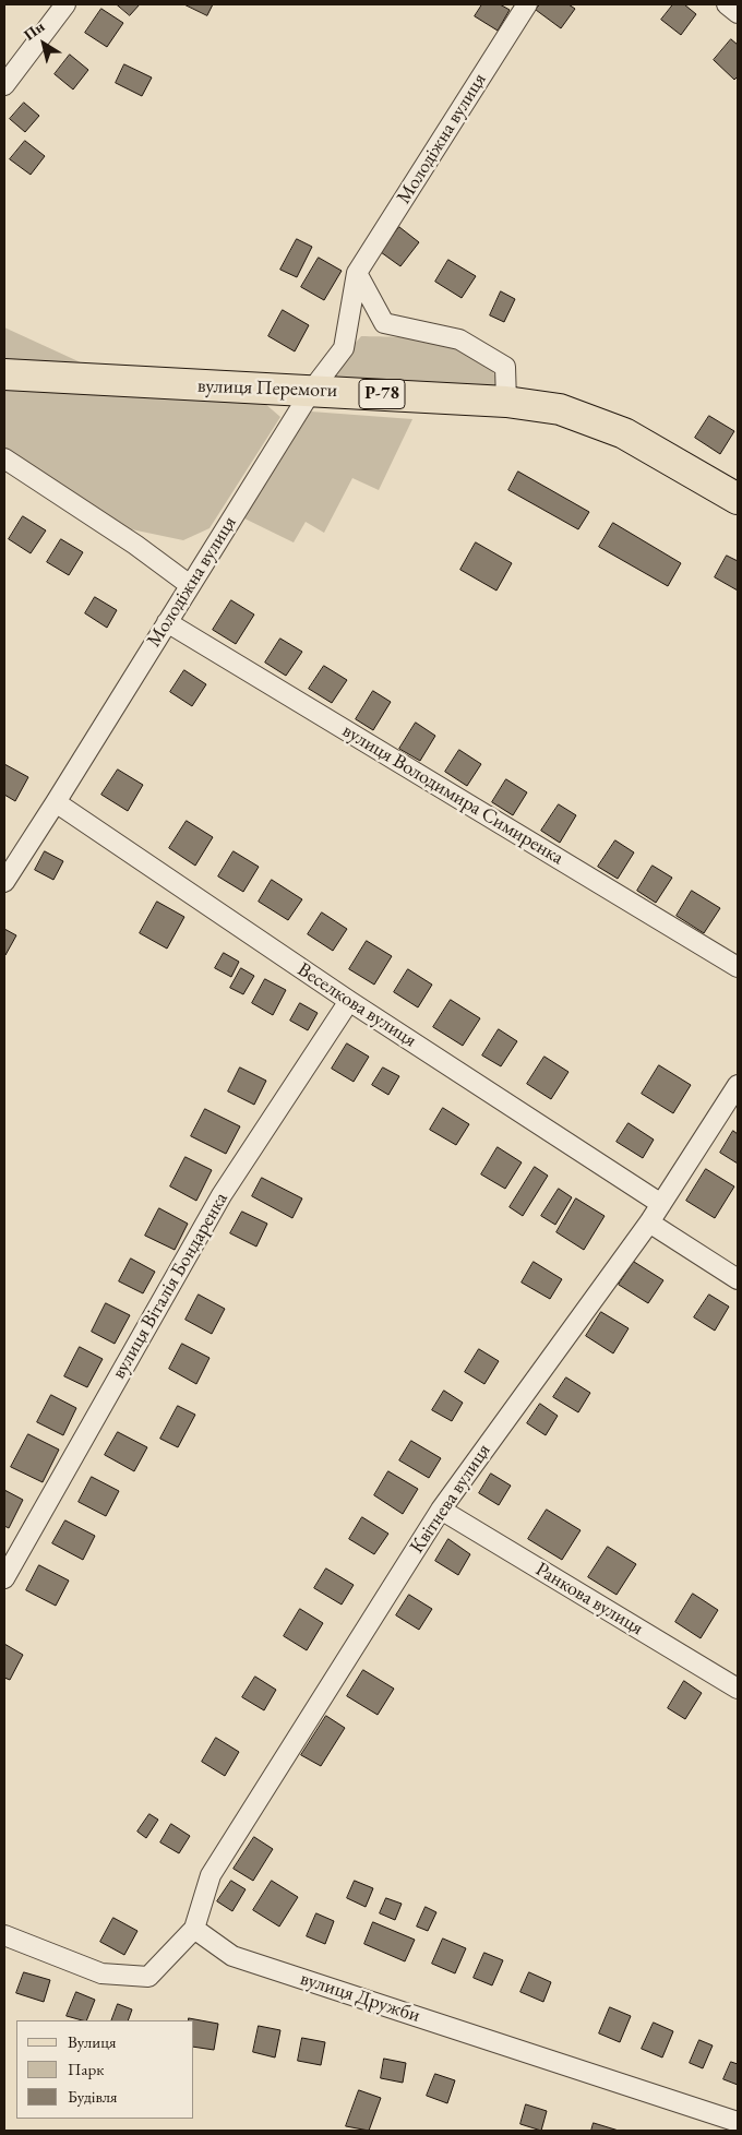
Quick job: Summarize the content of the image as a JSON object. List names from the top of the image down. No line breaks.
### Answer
{"streets":{"main road":["вулиця Перемоги","Р-78"],"street":["Молодіжна вулиця","вулиця Володимира Симиренка","Веселкова вулиця","вулиця Віталія Бондаренка","Квітнева вулиця","Ранкова вулиця","вулиця Дружби"]},"crossings":[["Молодіжна вулиця","вулиця Перемоги"],["Молодіжна вулиця","вулиця Володимира Симиренка"],["Молодіжна вулиця","Веселкова вулиця"],["Веселкова вулиця","вулиця Віталія Бондаренка"],["Веселкова вулиця","Квітнева вулиця"],["Квітнева вулиця","Ранкова вулиця"],["Квітнева вулиця","вулиця Дружби"]],"legend":["Вулиця","Парк","Будівля"],"north":"top left"}
